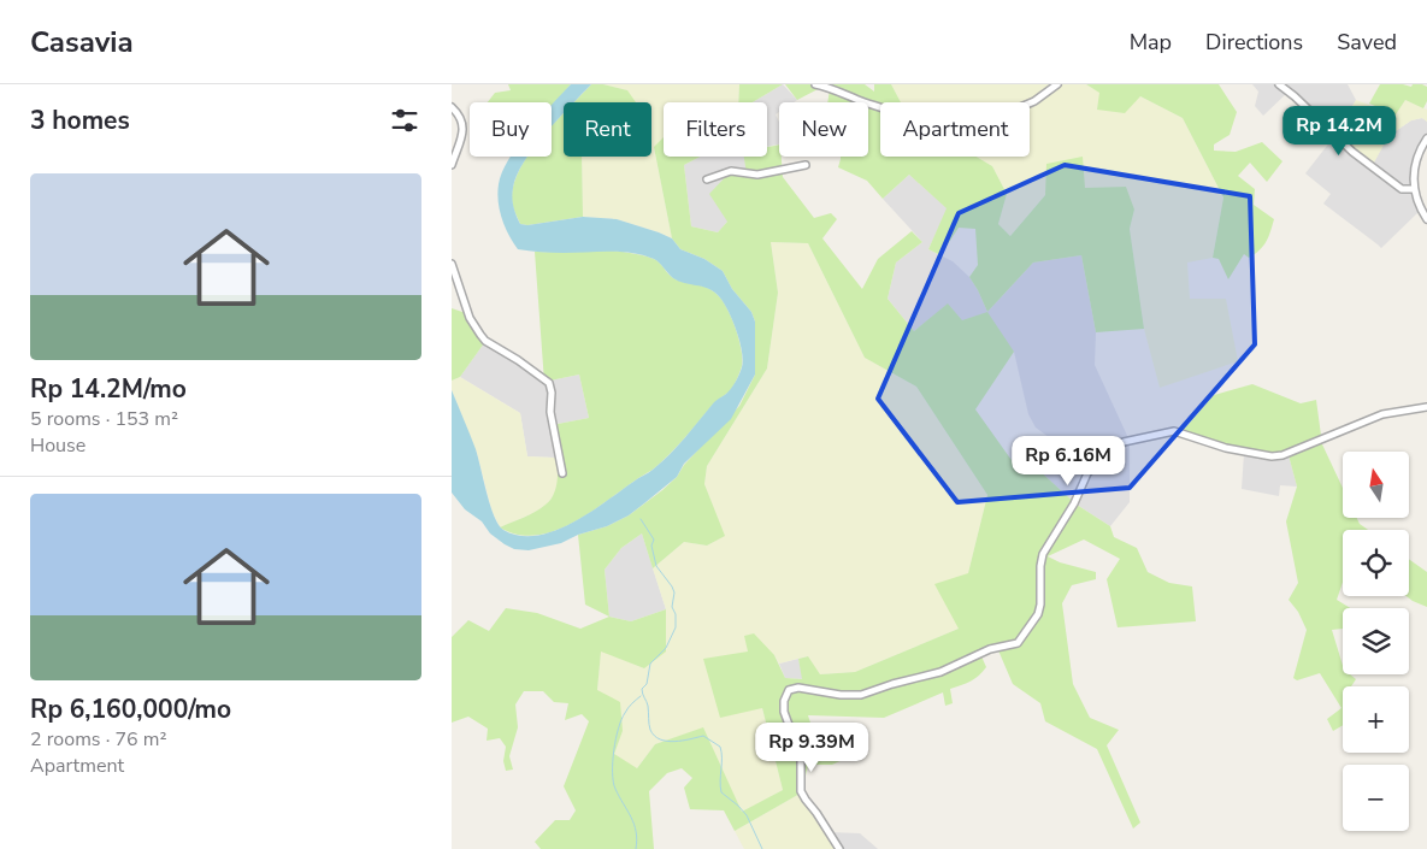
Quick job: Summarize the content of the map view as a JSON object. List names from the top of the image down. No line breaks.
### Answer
{"north":"top","page":{"header":"Casavia","nav":["Map","Directions","Saved"],"heading":"3 homes","chip":["Buy","Rent","Filters","New","Apartment"],"price":["Rp 14.2M","Rp 6.16M","Rp 9.39M"],"list":[{"name":"Rp 14.2M/mo","note":"5 rooms · 153 m² · House"},{"name":"Rp 6,160,000/mo","note":"2 rooms · 76 m² · Apartment"}],"map_buttons":["+","−"]}}
